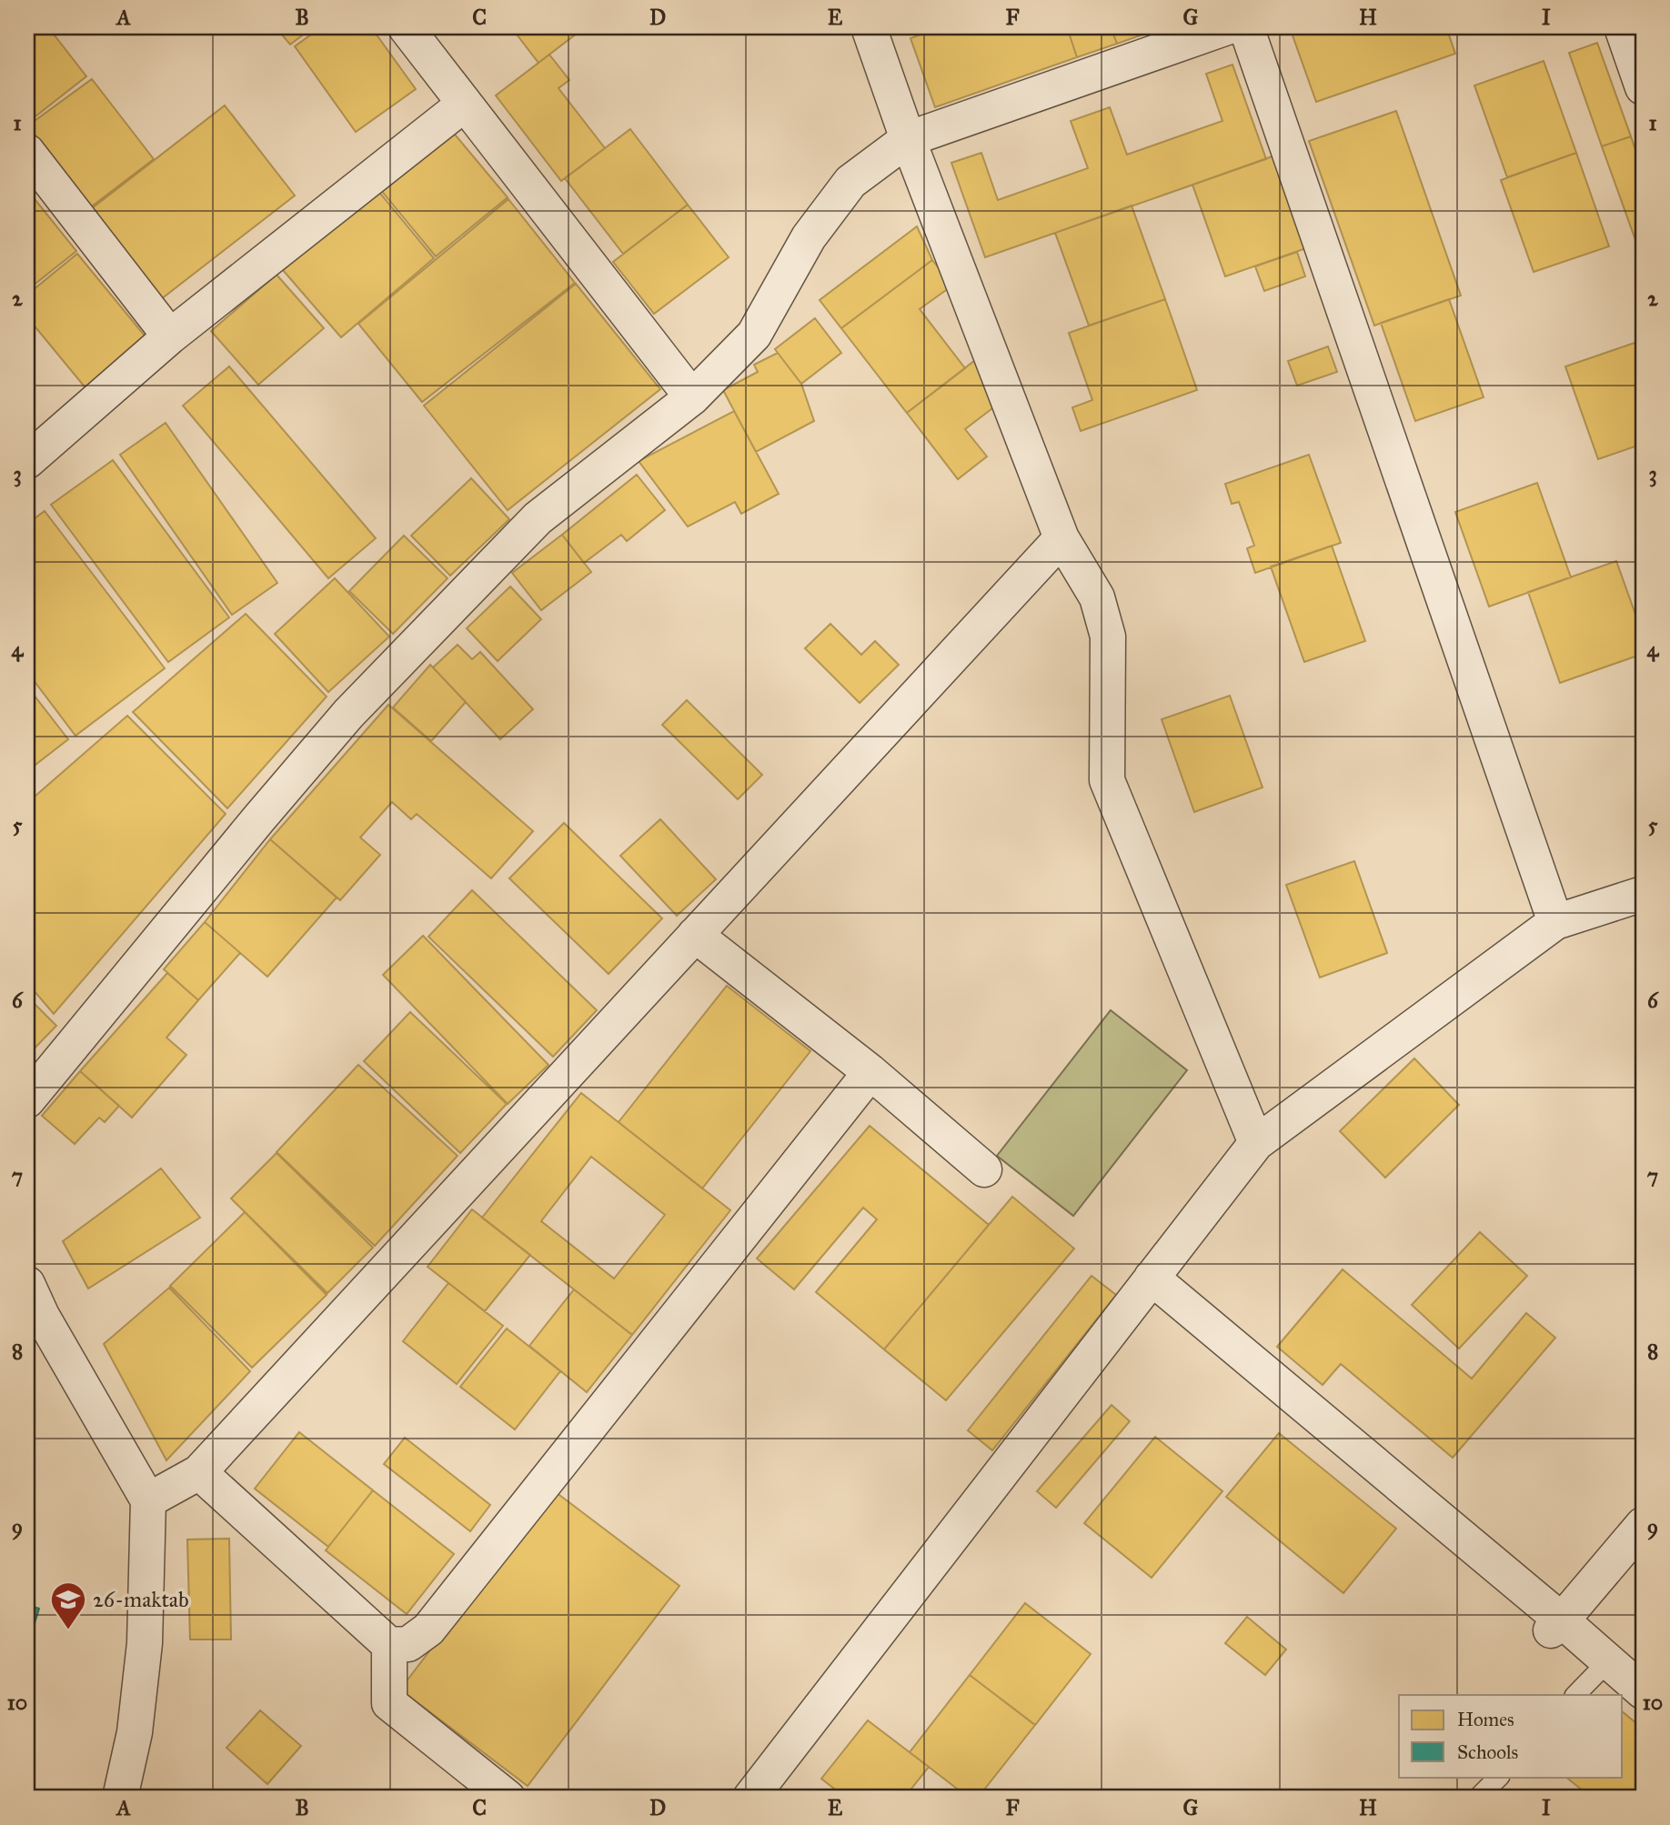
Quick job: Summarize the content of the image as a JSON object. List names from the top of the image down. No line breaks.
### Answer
{"places":{"school or university":["26-maktab"]},"legend":["Homes","Schools"],"grid":{"columns":["A","B","C","D","E","F","G","H","I"],"rows":["1","2","3","4","5","6","7","8","9","10"]}}
